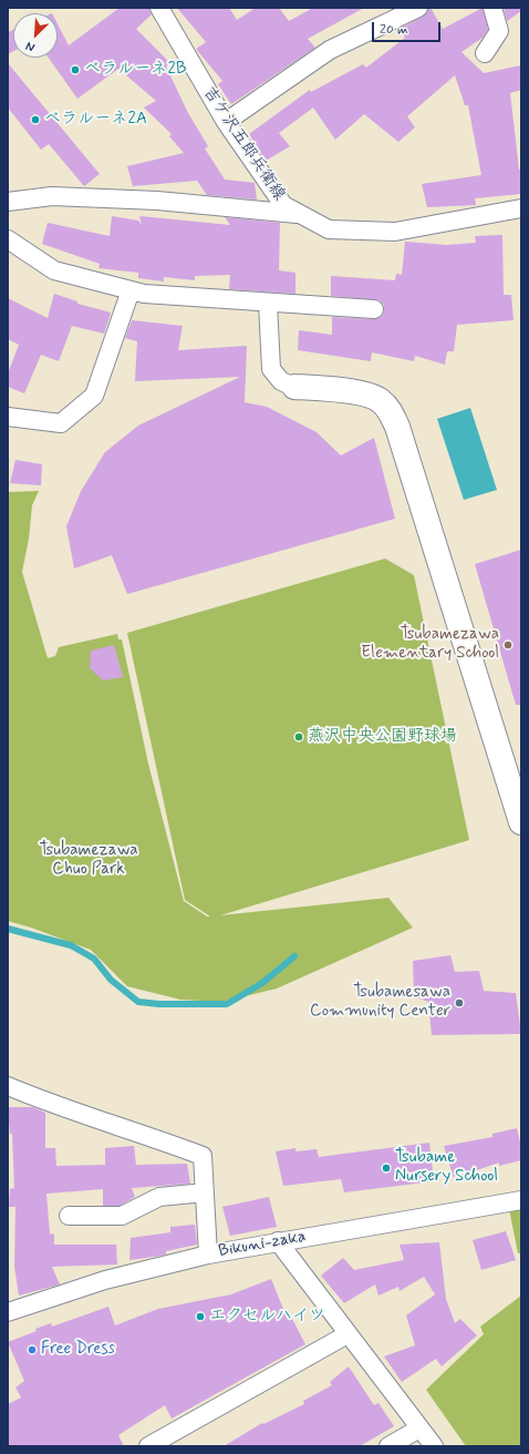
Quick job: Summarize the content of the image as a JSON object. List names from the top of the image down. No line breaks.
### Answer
{"streets":{"street":["吉ケ沢五郎兵衛線","Bikuni-zaka"]},"parks":["Tsubamezawa Chuo Park"],"places":["ベラルーネ2B","ベラルーネ2A","Tsubamezawa Elementary School","燕沢中央公園野球場","Tsubamesawa Community Center","Tsubame Nursery School","エクセルハイツ","Free Dress"],"scale_bar":"20 m","north":"bottom left"}
